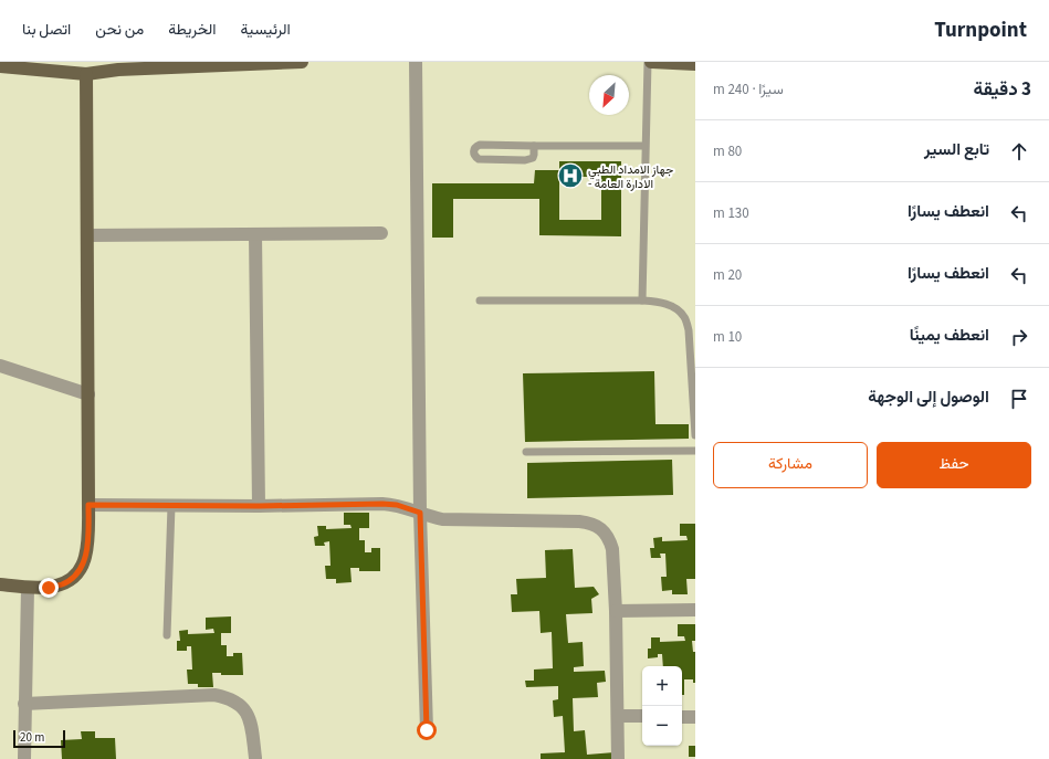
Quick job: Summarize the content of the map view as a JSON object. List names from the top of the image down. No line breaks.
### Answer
{"places":{"hospital":["جهاز الامداد الطبي - الادارة العامة"]},"scale_bar":"20 m","north":"bottom left","page":{"header":"Turnpoint","nav":["الرئيسية","الخريطة","من نحن","اتصل بنا"],"heading":["3 دقيقة","سيرًا · 240 m"],"list":[["تابع السير","80 m"],["انعطف يسارًا","130 m"],["انعطف يسارًا","20 m"],["انعطف يمينًا","10 m"],"الوصول إلى الوجهة"],"buttons":["حفظ","مشاركة"],"map_buttons":["+","−"],"scale":"20 m"}}
